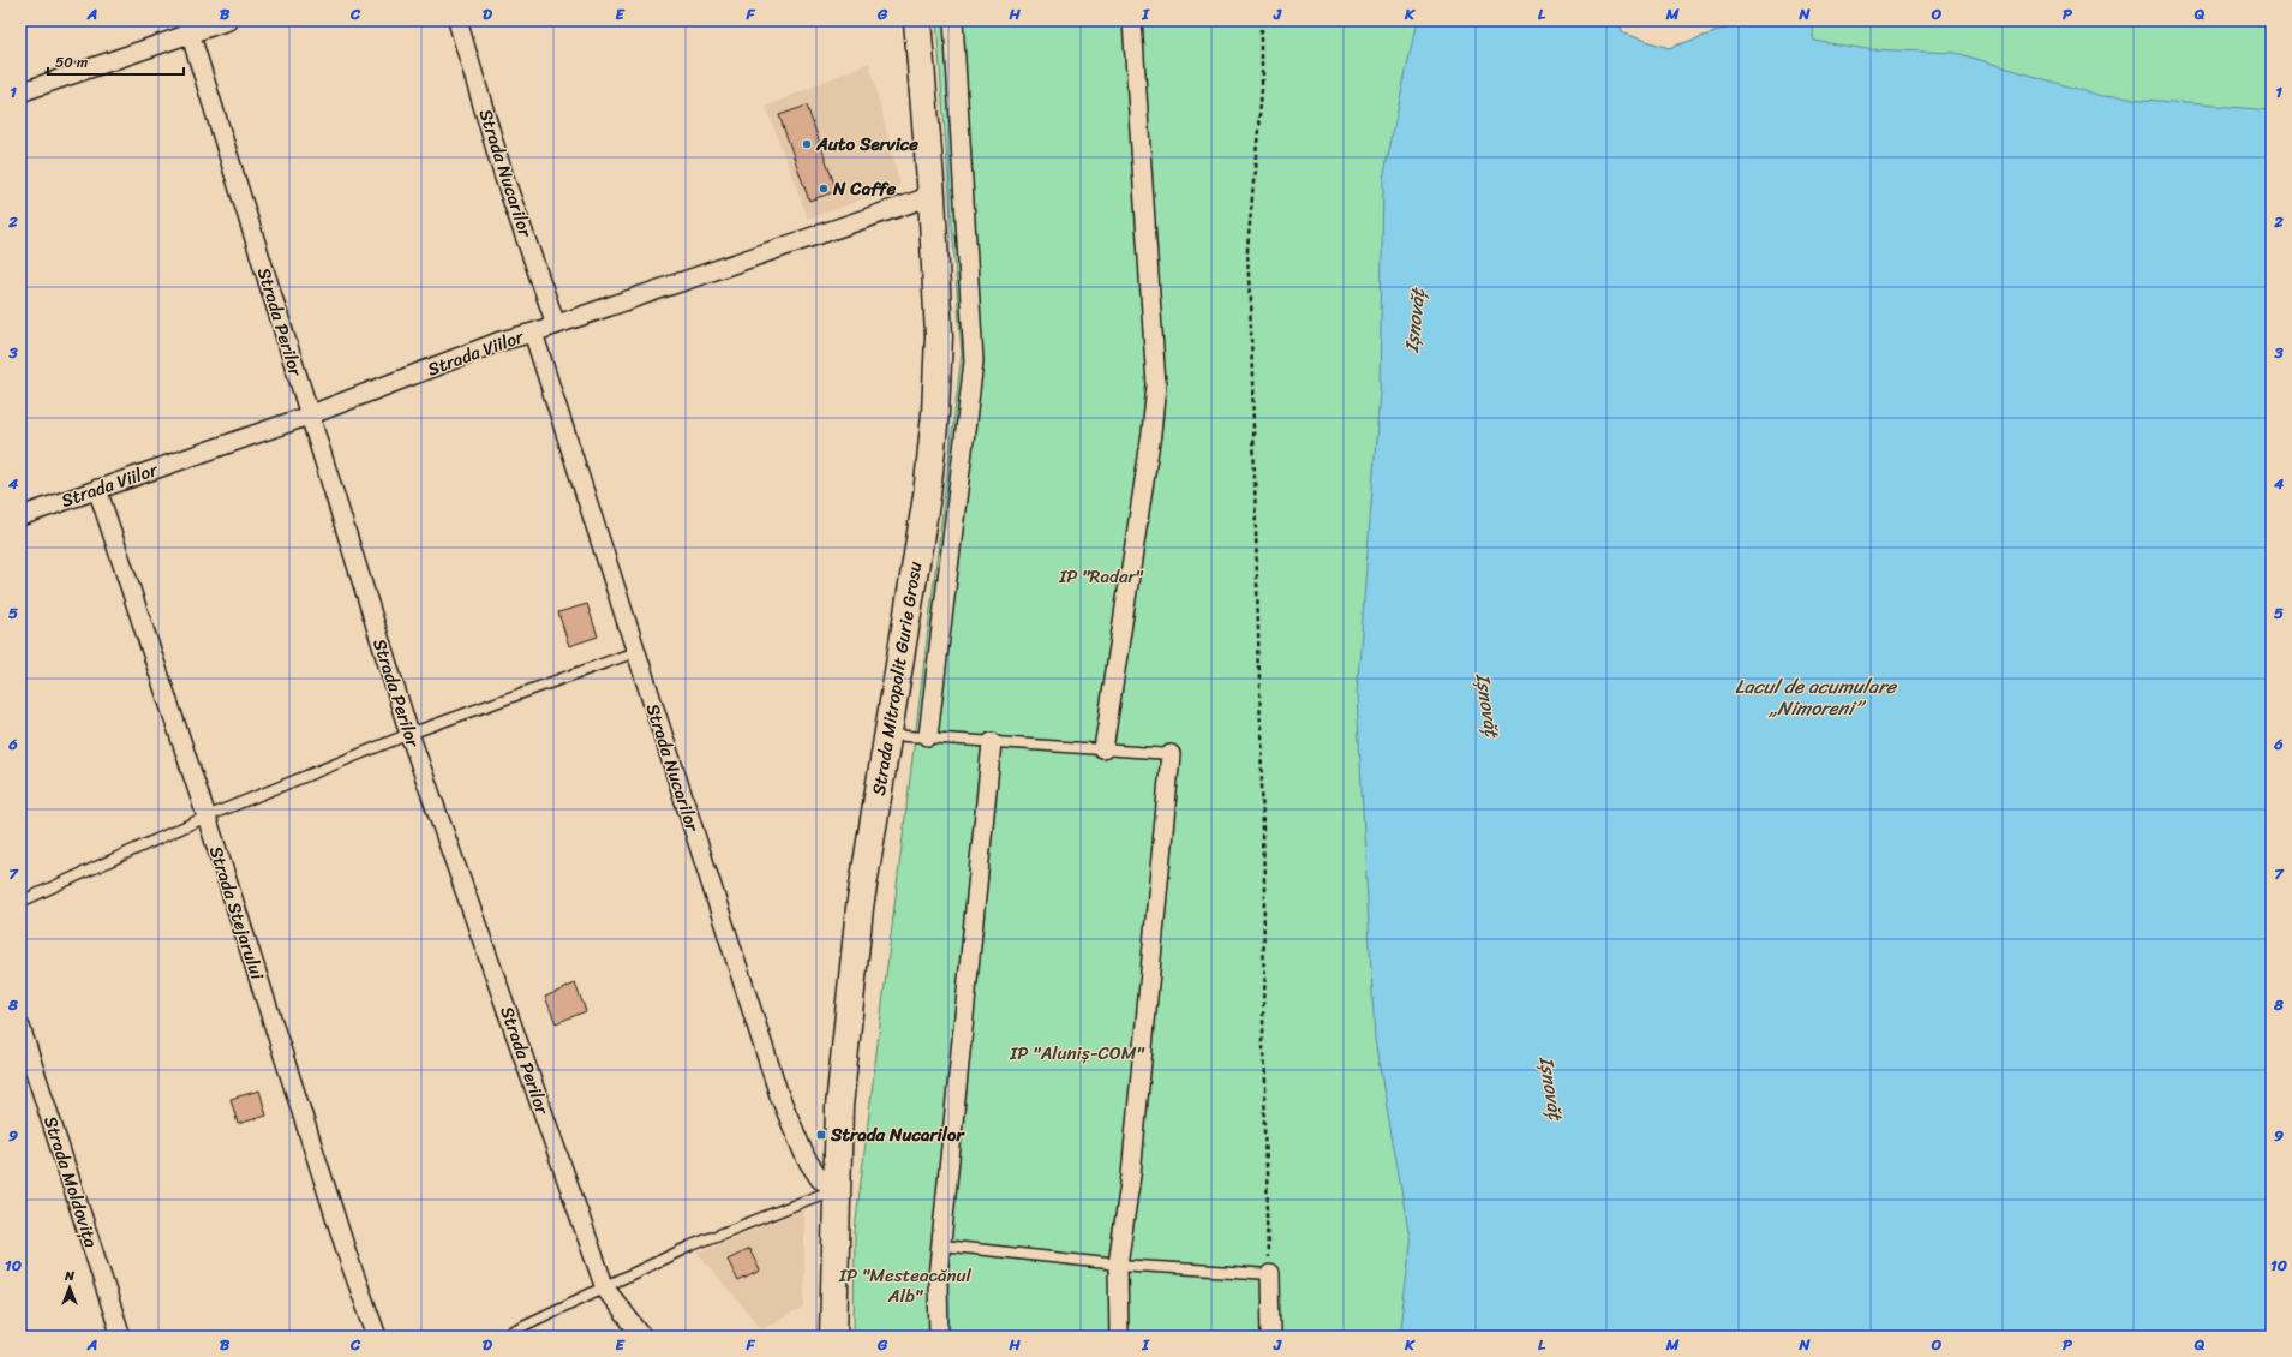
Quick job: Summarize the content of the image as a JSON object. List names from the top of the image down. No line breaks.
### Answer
{"streets":{"main road":["Strada Mitropolit Gurie Grosu"],"street":["Strada Nucarilor","Strada Perilor","Strada Viilor","Strada Stejarului","Strada Moldovița"]},"crossings":[["Strada Nucarilor","Strada Viilor"],["Strada Nucarilor","Strada Mitropolit Gurie Grosu"],["Strada Perilor","Strada Viilor"],["Strada Viilor","Strada Mitropolit Gurie Grosu"],["Strada Viilor","Strada Stejarului"]],"water":["Ișnovăț","Lacul de acumulare „Nimoreni”"],"parks":["IP \"Radar\"","IP \"Aluniș-COM\"","IP \"Mesteacănul Alb\""],"places":{"other":["Auto Service","N Caffe"],"transit":["Strada Nucarilor"]},"scale_bar":"50 m","north":"top","grid":{"columns":["A","B","C","D","E","F","G","H","I","J","K","L","M","N","O","P","Q"],"rows":["1","2","3","4","5","6","7","8","9","10"]}}
